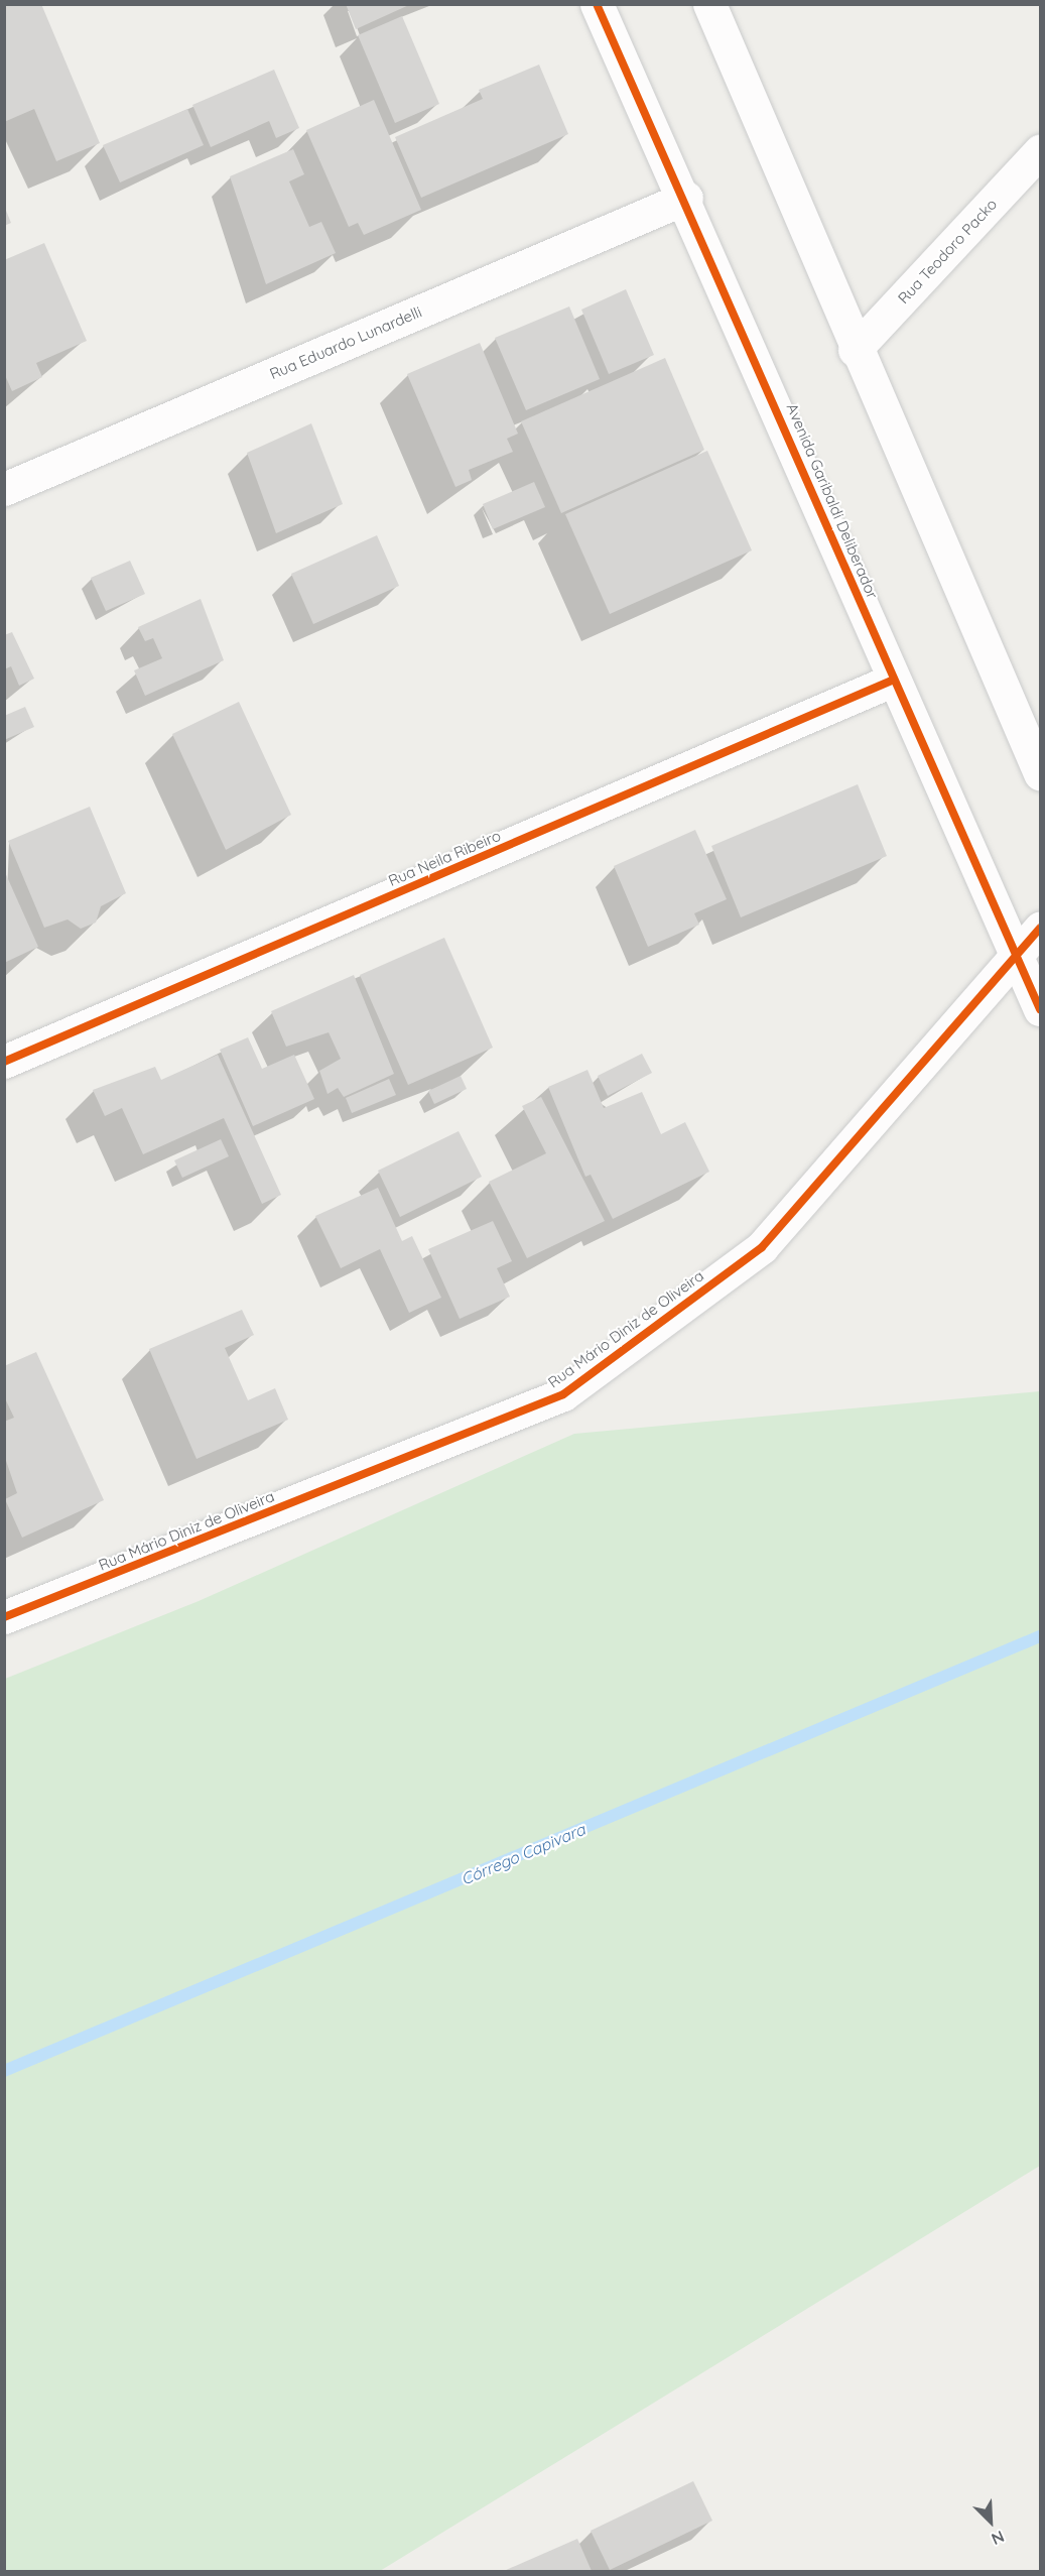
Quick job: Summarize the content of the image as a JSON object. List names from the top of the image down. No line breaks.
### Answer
{"streets":{"street":["Rua Teodoro Packo","Rua Eduardo Lunardelli","Avenida Garibaldi Deliberador","Rua Neila Ribeiro","Rua Mário Diniz de Oliveira"]},"crossings":[["Rua Eduardo Lunardelli","Avenida Garibaldi Deliberador"],["Avenida Garibaldi Deliberador","Rua Neila Ribeiro"],["Avenida Garibaldi Deliberador","Rua Mário Diniz de Oliveira"]],"water":["Córrego Capivara"],"north":"bottom right"}
